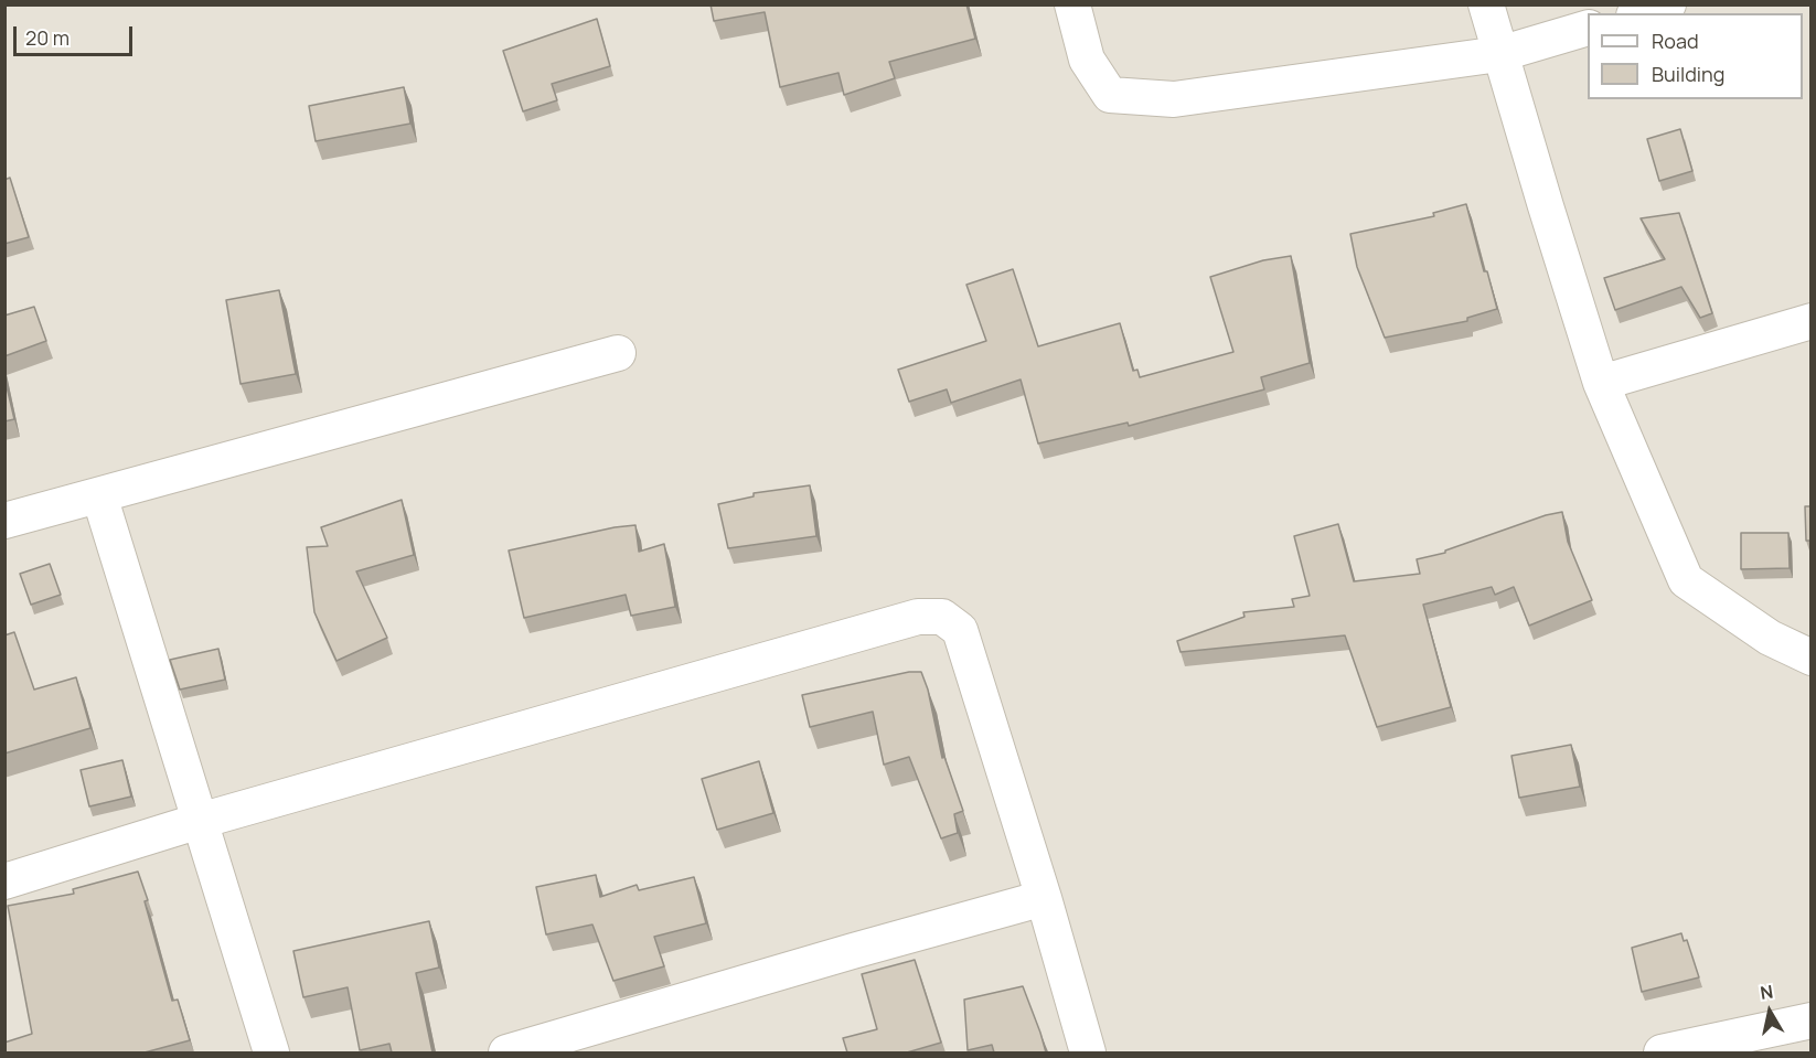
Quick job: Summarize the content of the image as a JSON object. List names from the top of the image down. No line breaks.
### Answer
{"legend":["Road","Building"],"scale_bar":"20 m","north":"top"}
